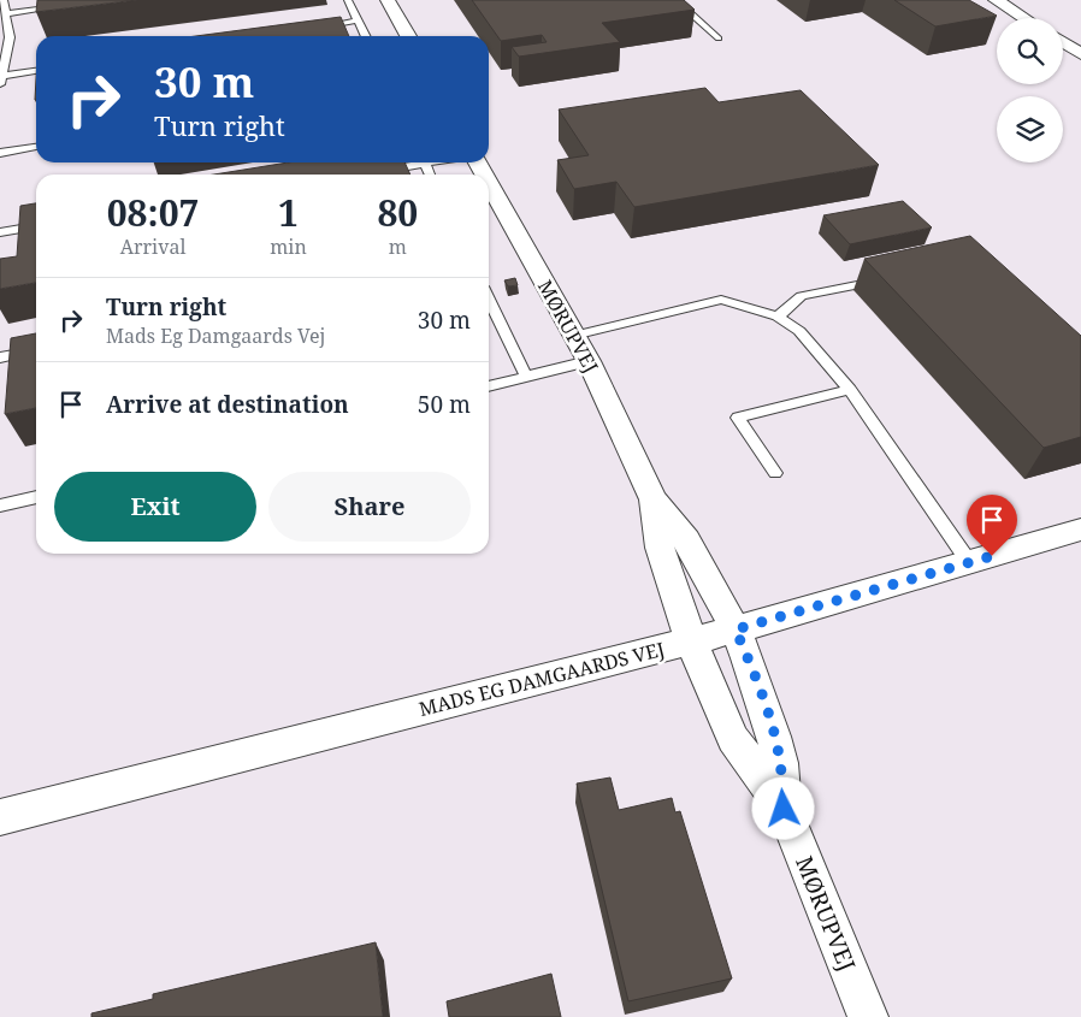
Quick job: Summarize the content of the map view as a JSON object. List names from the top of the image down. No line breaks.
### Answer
{"streets":{"street":["MØRUPVEJ","MADS EG DAMGAARDS VEJ"]},"crossings":[["MØRUPVEJ","MADS EG DAMGAARDS VEJ"]],"page":{"turn":["30 m","Turn right"],"eta":["08:07","Arrival","1","min","80","m"],"list":[{"name":"Turn right","note":"Mads Eg Damgaards Vej","value":"30 m"},{"name":"Arrive at destination","value":"50 m"}],"buttons":["Exit","Share"]}}
